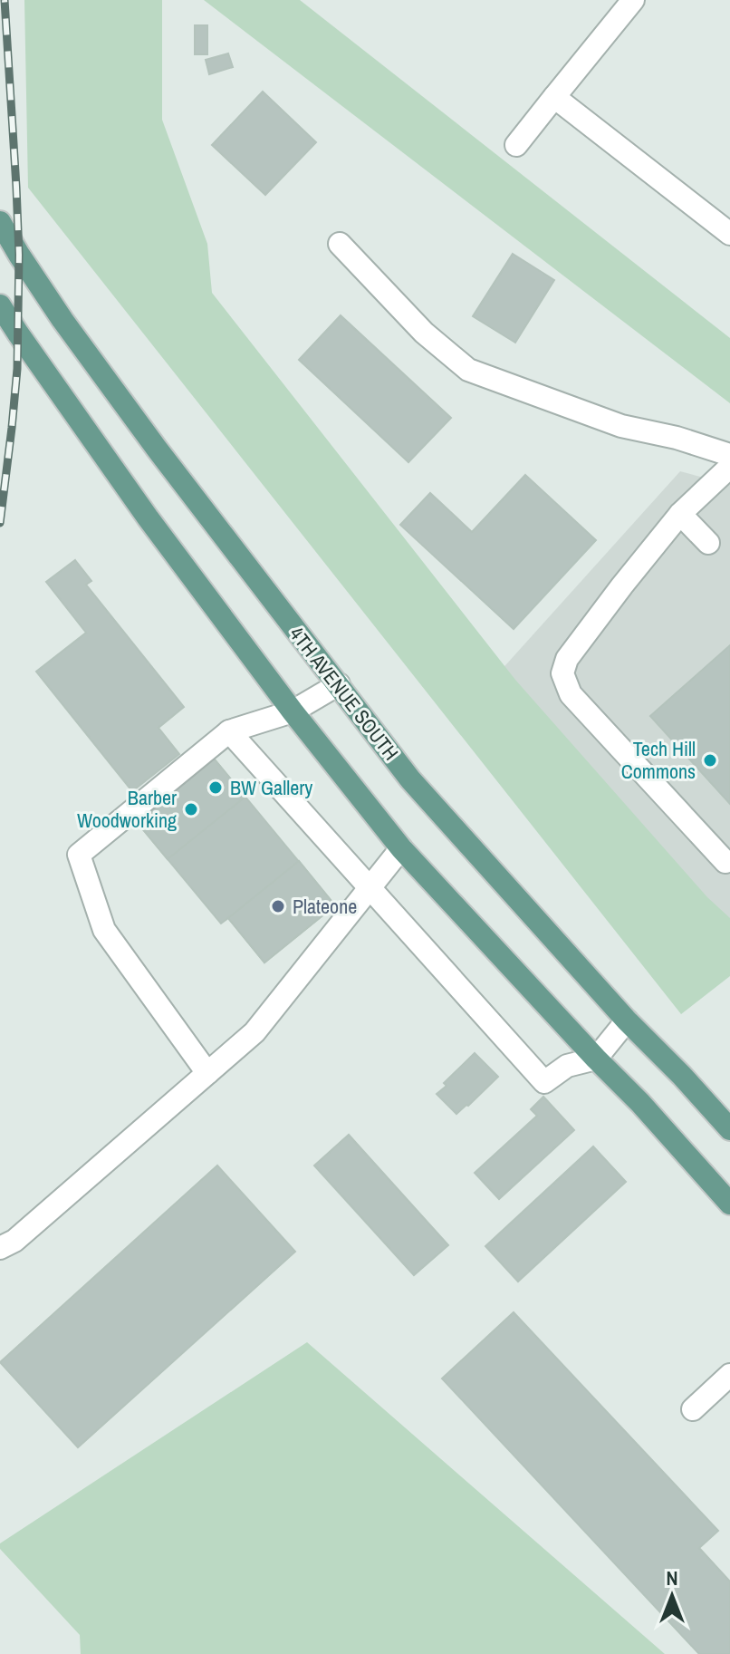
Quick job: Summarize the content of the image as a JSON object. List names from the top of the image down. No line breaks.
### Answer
{"streets":{"main road":["4TH AVENUE SOUTH"]},"places":["Tech Hill Commons","BW Gallery","Barber Woodworking","Plateone"],"north":"top"}
